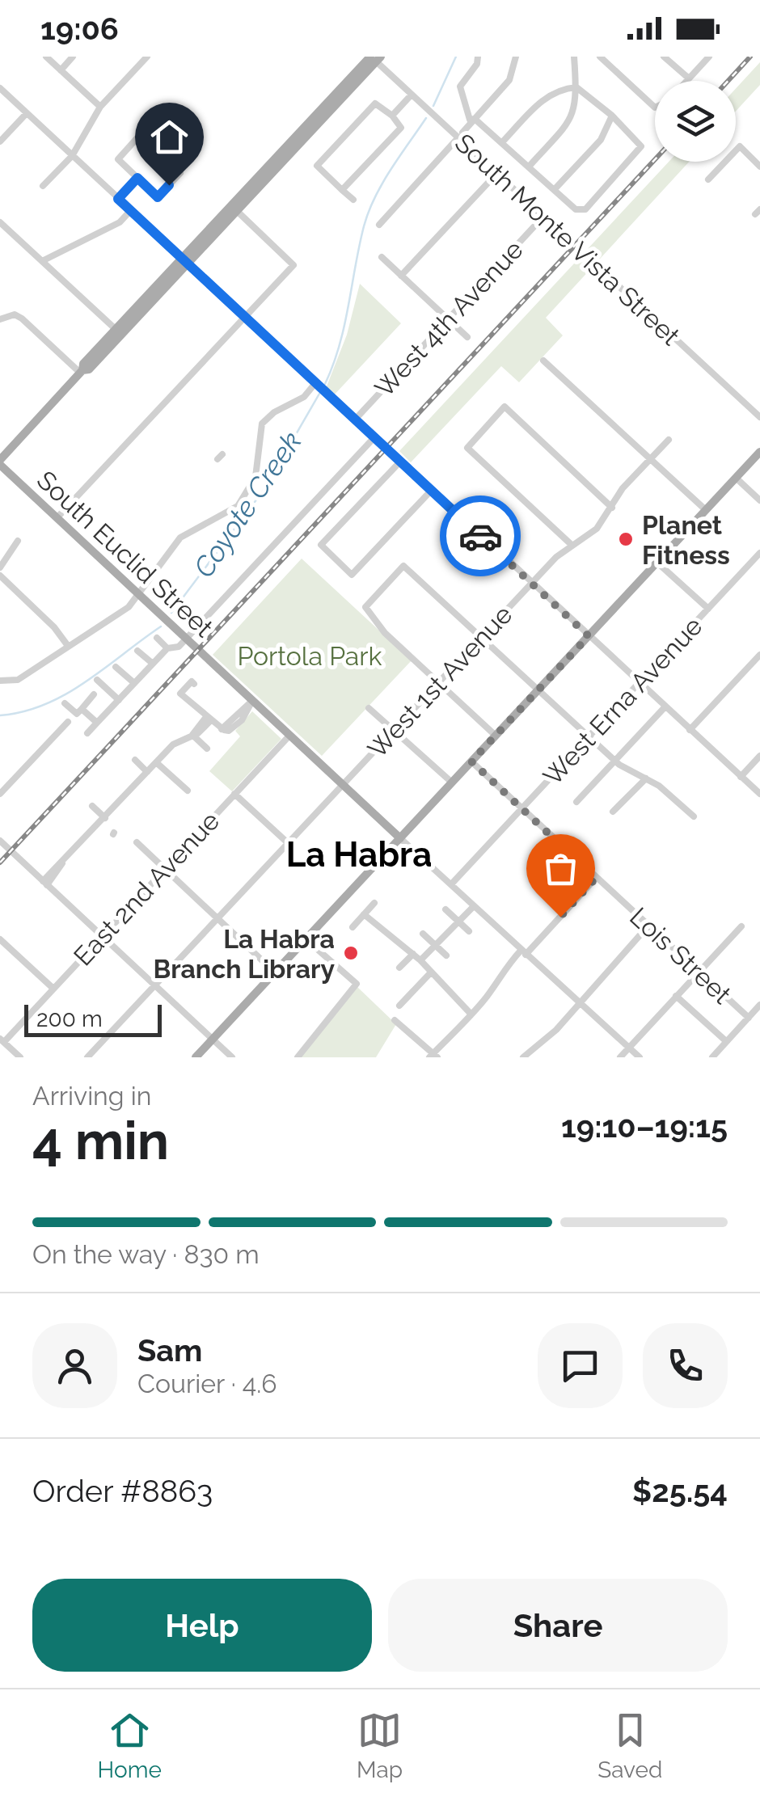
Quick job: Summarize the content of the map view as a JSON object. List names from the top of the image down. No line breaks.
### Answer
{"streets":{"main road":["South Euclid Street"],"street":["South Monte Vista Street","West 4th Avenue","West 1st Avenue","West Erna Avenue","East 2nd Avenue","Lois Street"]},"crossings":[["South Monte Vista Street","West 4th Avenue"],["South Euclid Street","West 1st Avenue"],["South Euclid Street","East 2nd Avenue"],["West Erna Avenue","Lois Street"]],"districts":["La Habra"],"water":["Coyote Creek"],"parks":["Portola Park"],"places":["Planet Fitness","La Habra Branch Library"],"scale_bar":"200 m","page":{"status":"19:06","scale":"200 m","heading":["4 min","Arriving in","19:10–19:15"],"panel":["Sam","Courier · 4.6","Order #8863","$25.54"],"bar":"On the way · 830 m","buttons":["Help","Share"],"tabs":["Home","Map","Saved"]}}
